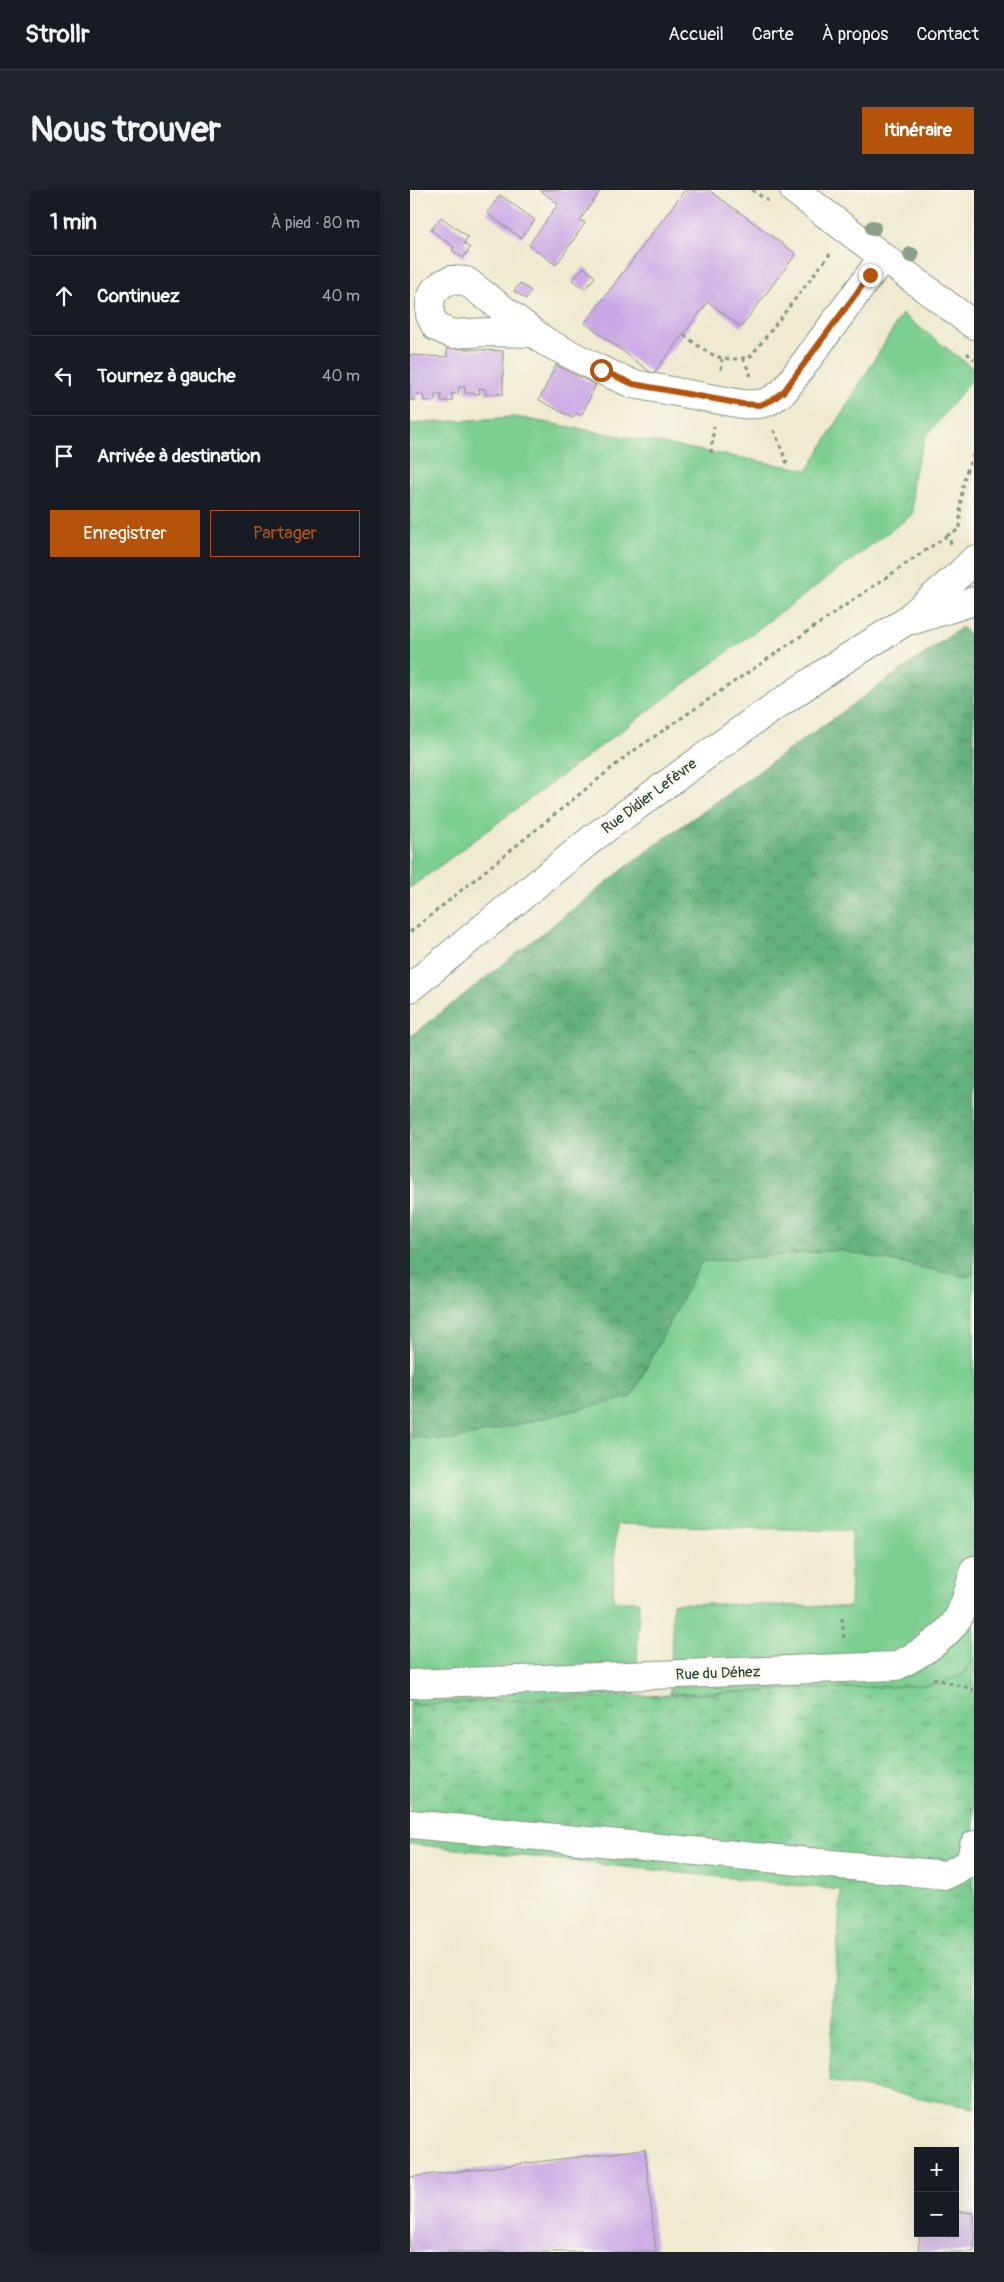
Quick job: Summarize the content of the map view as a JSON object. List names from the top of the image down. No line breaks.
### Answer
{"streets":{"street":["Rue Didier Lefèvre","Rue du Déhez"]},"page":{"header":"Strollr","nav":["Accueil","Carte","À propos","Contact"],"buttons":["Itinéraire",["Enregistrer","Partager"]],"title":"Nous trouver","heading":["1 min","À pied · 80 m"],"list":[["Continuez","40 m"],["Tournez à gauche","40 m"],"Arrivée à destination"],"map_buttons":["+","−"]}}
